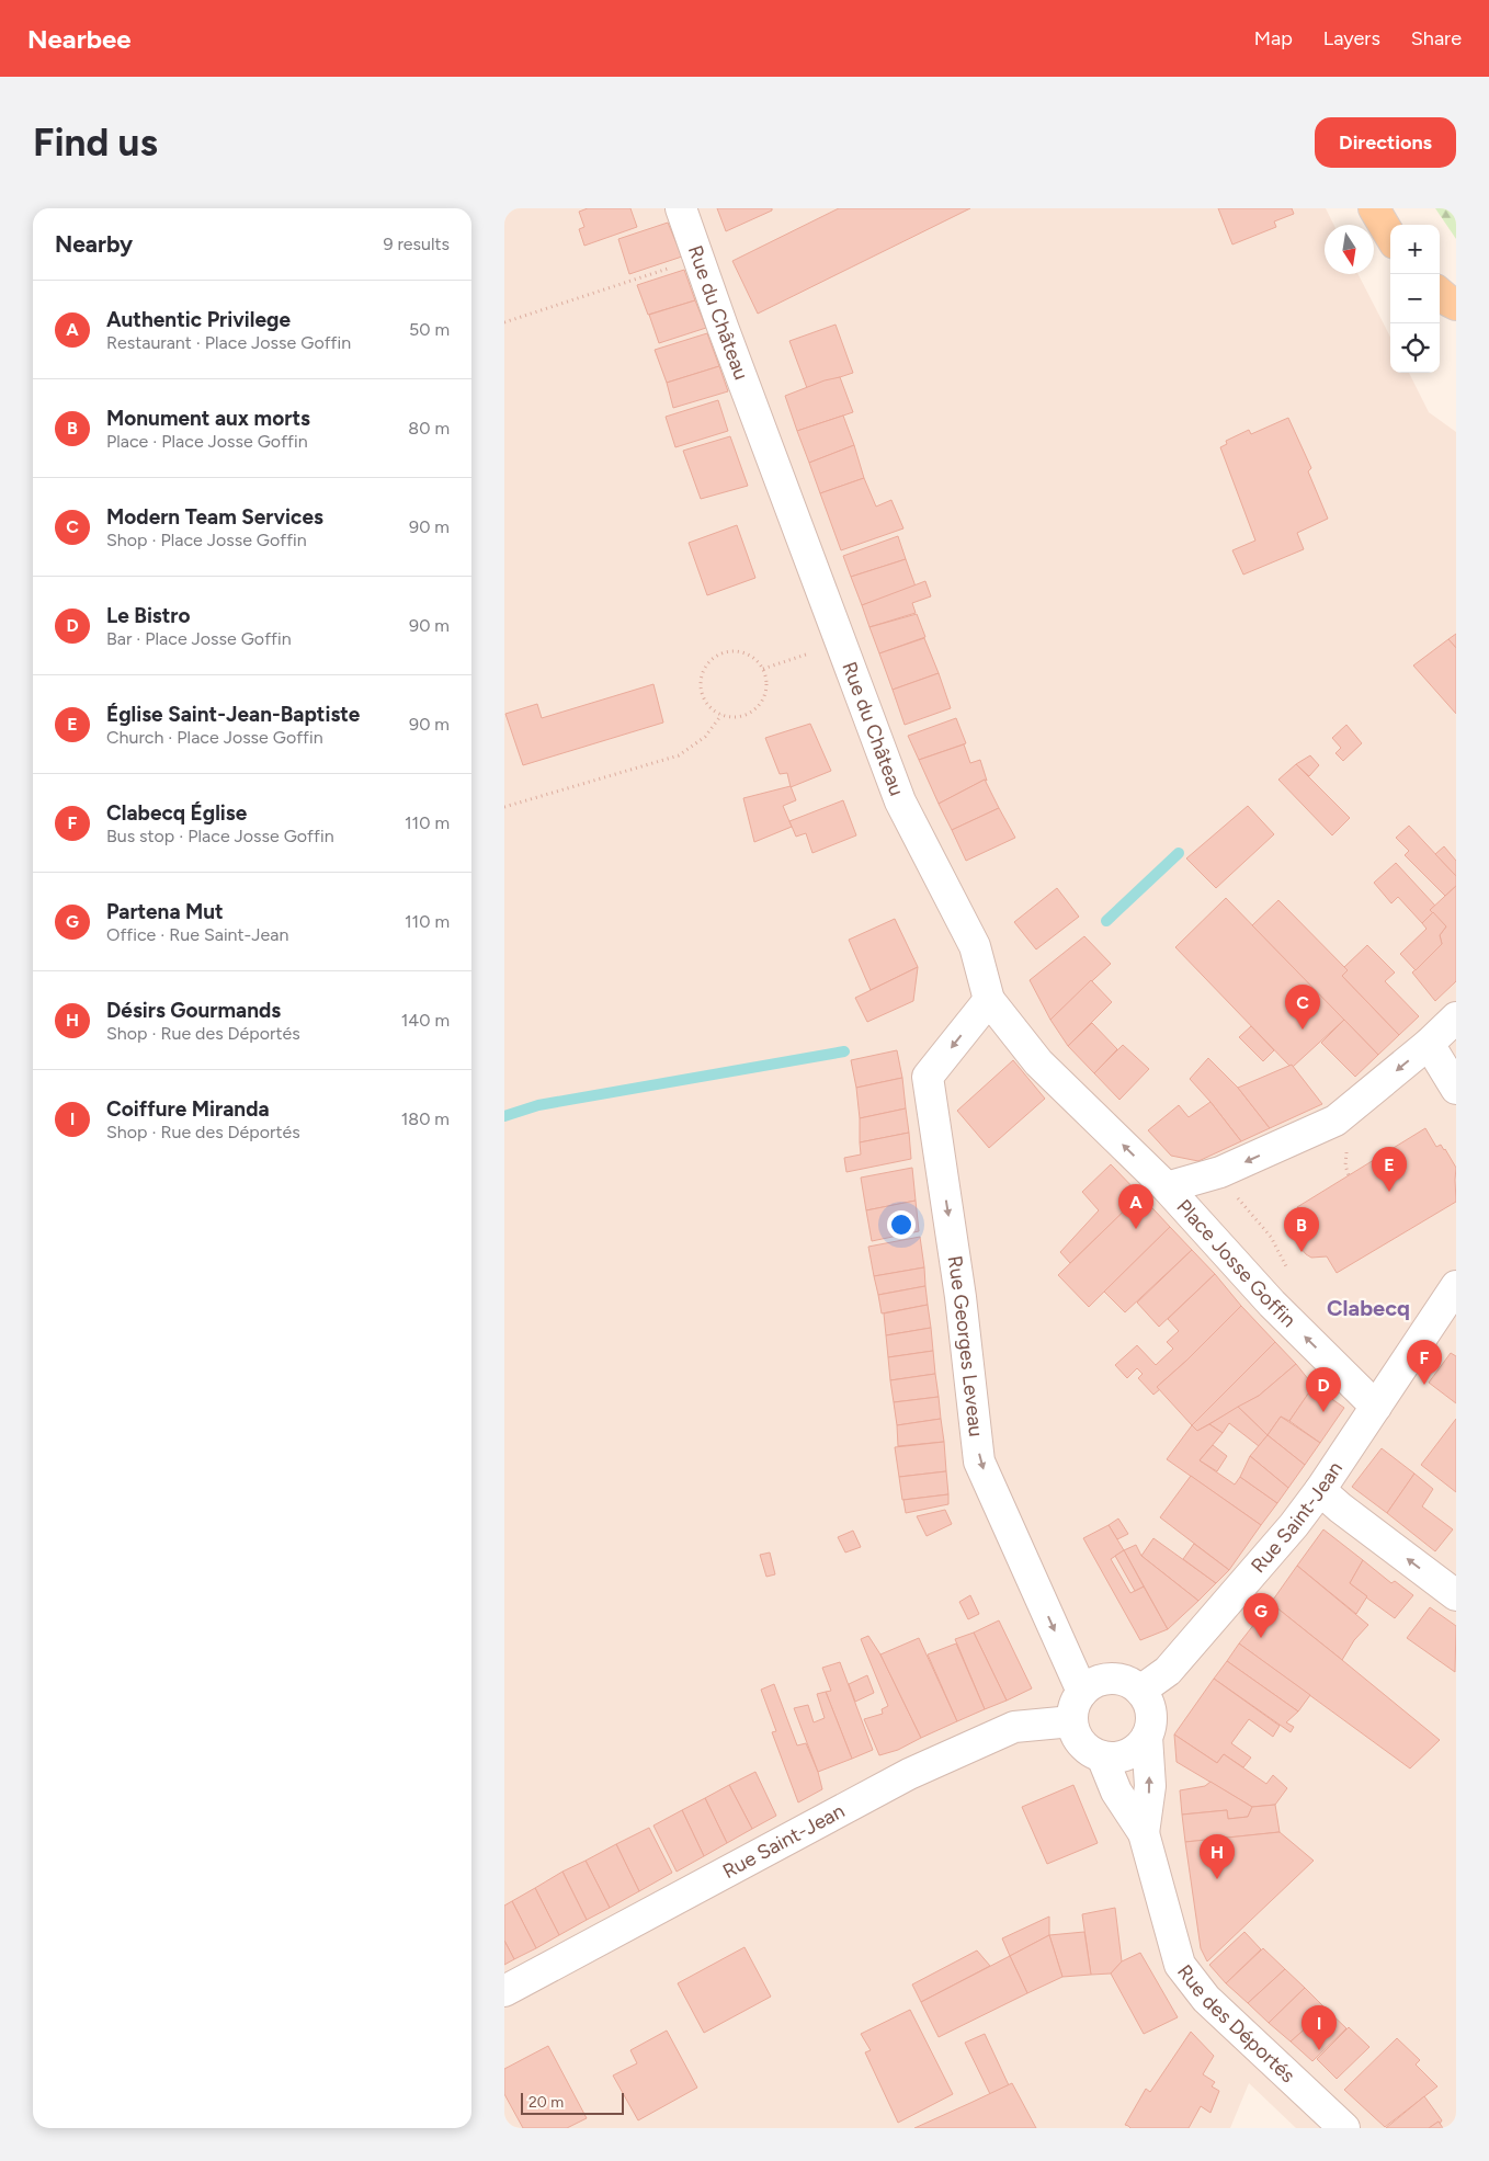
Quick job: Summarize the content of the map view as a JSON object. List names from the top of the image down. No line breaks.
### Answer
{"streets":{"street":["Rue du Château","Place Josse Goffin","Rue Georges Leveau","Rue Saint-Jean","Rue des Déportés"]},"crossings":[["Rue du Château","Place Josse Goffin"],["Rue du Château","Rue Georges Leveau"],["Place Josse Goffin","Rue Saint-Jean"],["Rue Georges Leveau","Rue Saint-Jean"],["Rue Georges Leveau","Rue des Déportés"],["Rue Saint-Jean","Rue des Déportés"]],"one_way":["Rue Georges Leveau"],"districts":["Clabecq"],"scale_bar":"20 m","north":"bottom","page":{"header":"Nearbee","nav":["Map","Layers","Share"],"buttons":"Directions","title":"Find us","heading":["Nearby","9 results"],"map_buttons":["+","−"],"list":[{"mark":"A","name":"Authentic Privilege","note":"Restaurant · Place Josse Goffin","value":"50 m"},{"mark":"B","name":"Monument aux morts","note":"Place · Place Josse Goffin","value":"80 m"},{"mark":"C","name":"Modern Team Services","note":"Shop · Place Josse Goffin","value":"90 m"},{"mark":"D","name":"Le Bistro","note":"Bar · Place Josse Goffin","value":"90 m"},{"mark":"E","name":"Église Saint-Jean-Baptiste","note":"Church · Place Josse Goffin","value":"90 m"},{"mark":"F","name":"Clabecq Église","note":"Bus stop · Place Josse Goffin","value":"110 m"},{"mark":"G","name":"Partena Mut","note":"Office · Rue Saint-Jean","value":"110 m"},{"mark":"H","name":"Désirs Gourmands","note":"Shop · Rue des Déportés","value":"140 m"},{"mark":"I","name":"Coiffure Miranda","note":"Shop · Rue des Déportés","value":"180 m"}],"pins":["C","E","A","B","F","D","G","H","I"],"scale":"20 m"}}
